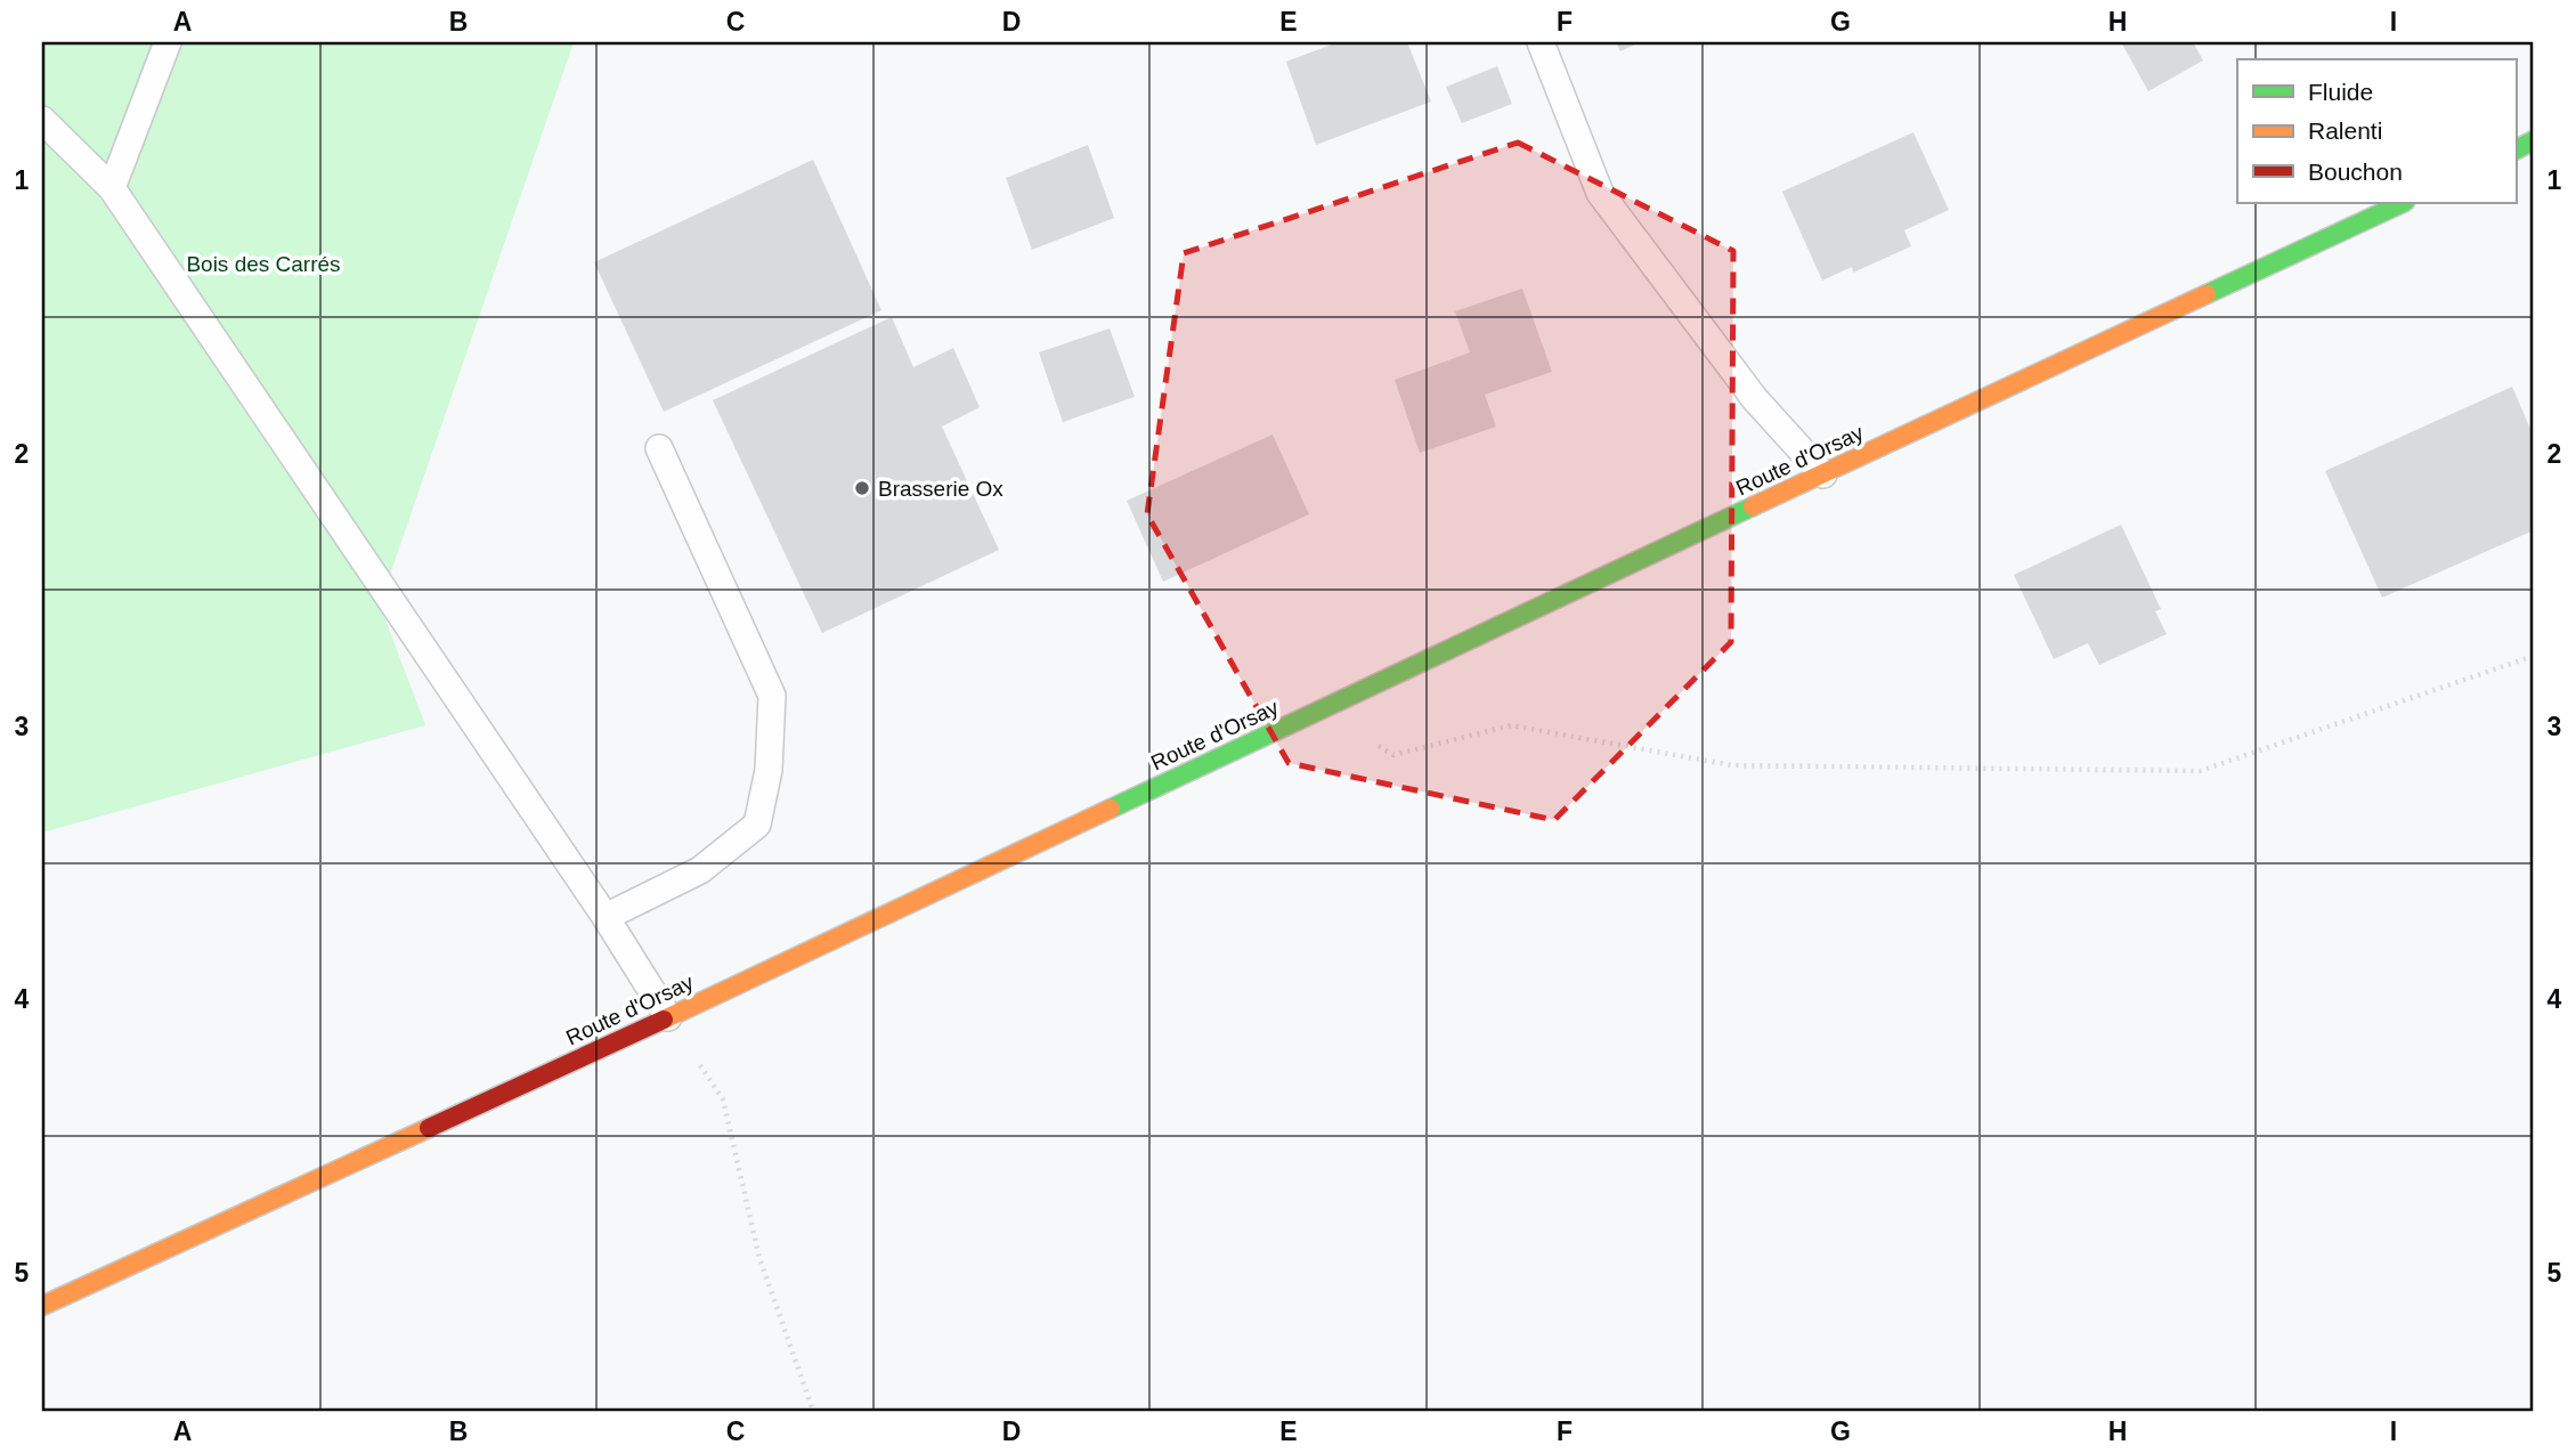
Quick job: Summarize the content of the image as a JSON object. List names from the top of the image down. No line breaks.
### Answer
{"streets":{"main road":["Route d'Orsay"]},"parks":["Bois des Carrés"],"places":["Brasserie Ox"],"legend":["Fluide","Ralenti","Bouchon"],"grid":{"columns":["A","B","C","D","E","F","G","H","I"],"rows":["1","2","3","4","5"]}}
